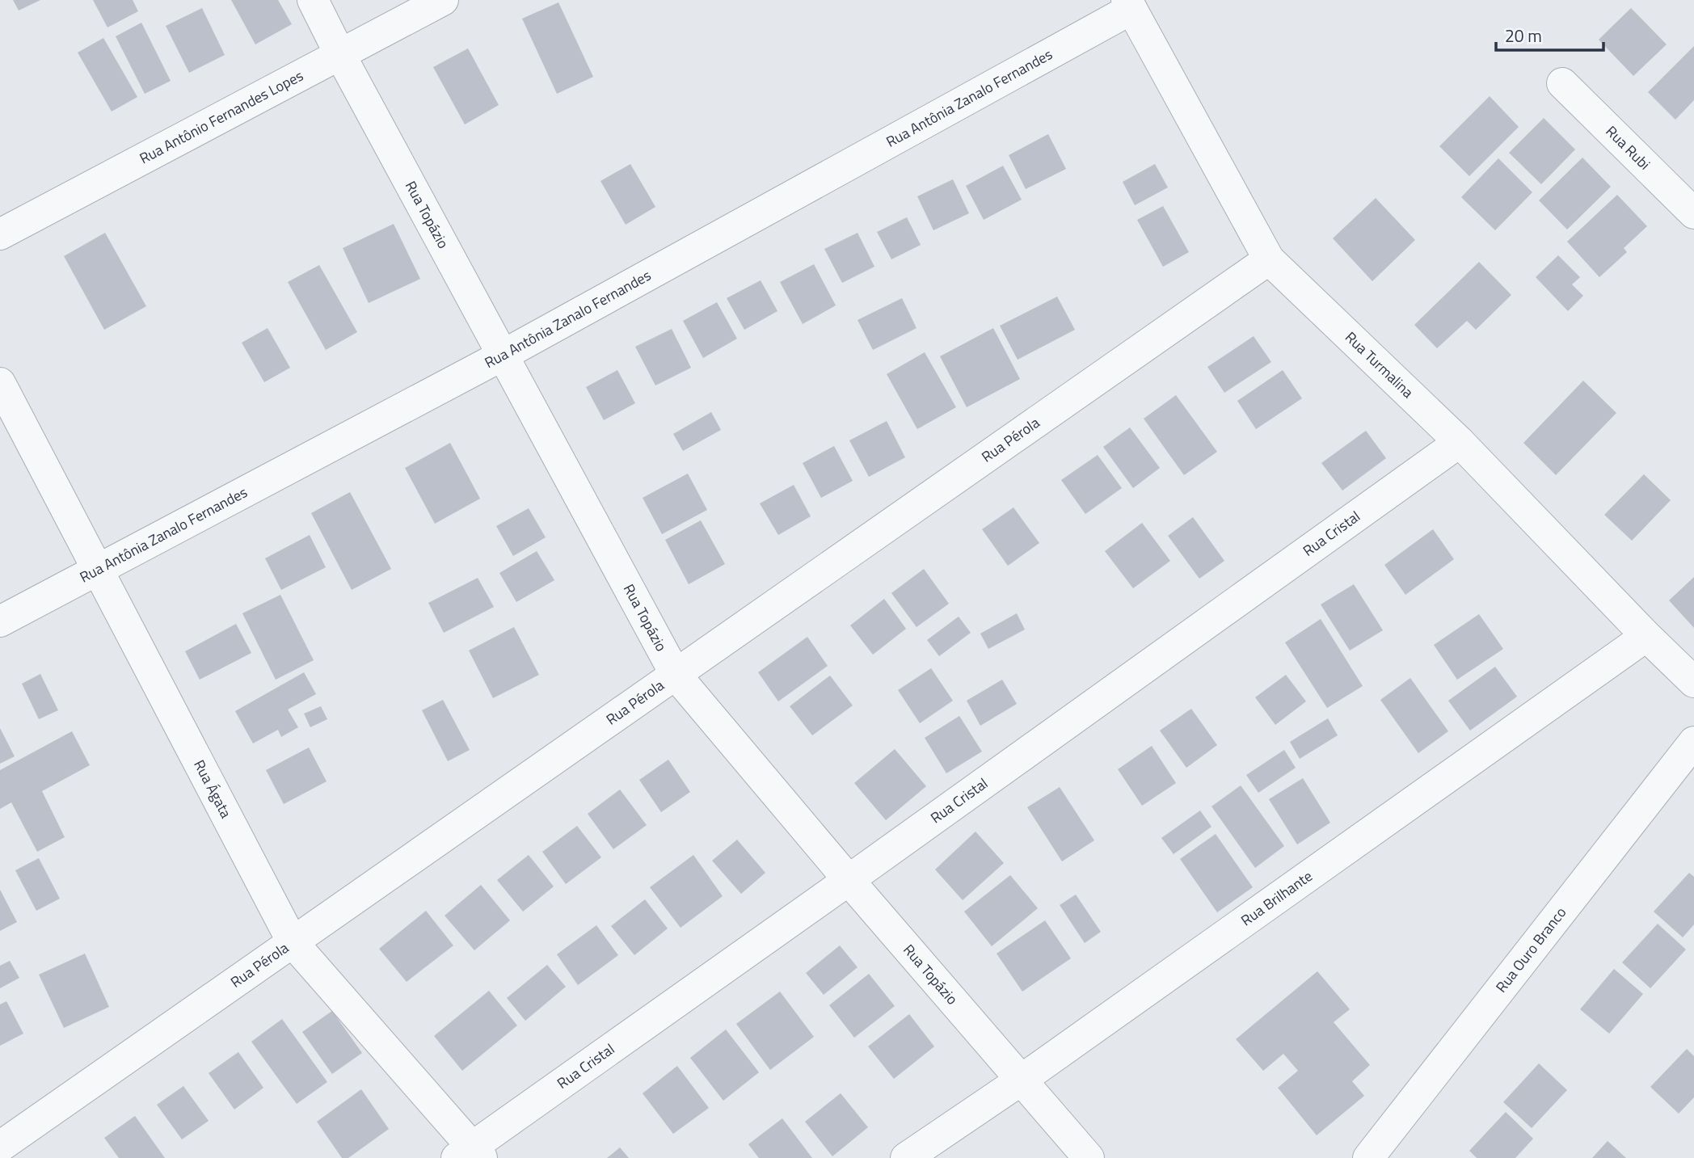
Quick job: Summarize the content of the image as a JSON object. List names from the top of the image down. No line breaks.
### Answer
{"streets":{"street":["Rua Antônia Zanalo Fernandes","Rua Antônio Fernandes Lopes","Rua Rubi","Rua Topázio","Rua Turmalina","Rua Pérola","Rua Cristal","Rua Ágata","Rua Brilhante","Rua Ouro Branco"]},"crossings":[["Rua Antônia Zanalo Fernandes","Rua Topázio"],["Rua Antônia Zanalo Fernandes","Rua Turmalina"],["Rua Antônia Zanalo Fernandes","Rua Ágata"],["Rua Antônio Fernandes Lopes","Rua Topázio"],["Rua Topázio","Rua Pérola"],["Rua Topázio","Rua Cristal"],["Rua Topázio","Rua Brilhante"],["Rua Turmalina","Rua Pérola"],["Rua Turmalina","Rua Cristal"],["Rua Turmalina","Rua Brilhante"],["Rua Pérola","Rua Ágata"],["Rua Cristal","Rua Ágata"]],"scale_bar":"20 m"}
